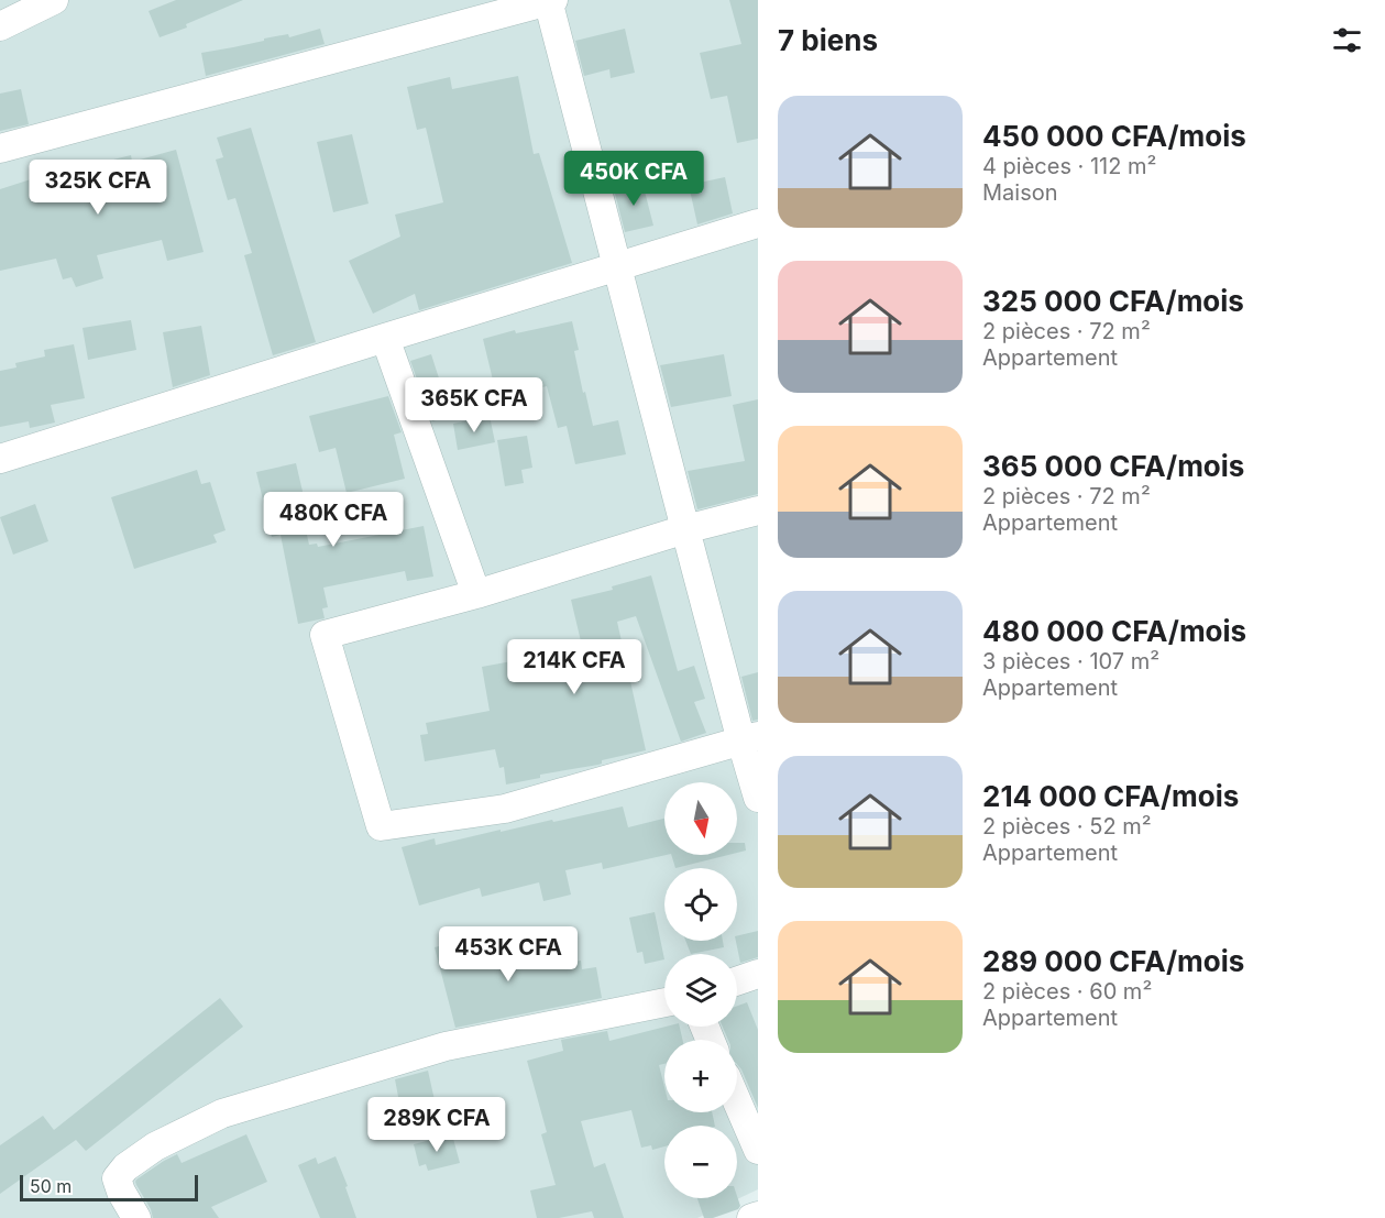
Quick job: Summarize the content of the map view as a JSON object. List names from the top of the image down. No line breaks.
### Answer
{"scale_bar":"50 m","north":"bottom","page":{"heading":"7 biens","list":[{"name":"450 000 CFA/mois","note":"4 pièces · 112 m² · Maison"},{"name":"325 000 CFA/mois","note":"2 pièces · 72 m² · Appartement"},{"name":"365 000 CFA/mois","note":"2 pièces · 72 m² · Appartement"},{"name":"480 000 CFA/mois","note":"3 pièces · 107 m² · Appartement"},{"name":"214 000 CFA/mois","note":"2 pièces · 52 m² · Appartement"},{"name":"289 000 CFA/mois","note":"2 pièces · 60 m² · Appartement"}],"price":["450K CFA","325K CFA","365K CFA","480K CFA","214K CFA","453K CFA","289K CFA"],"map_buttons":["+","−"],"scale":"50 m"}}
